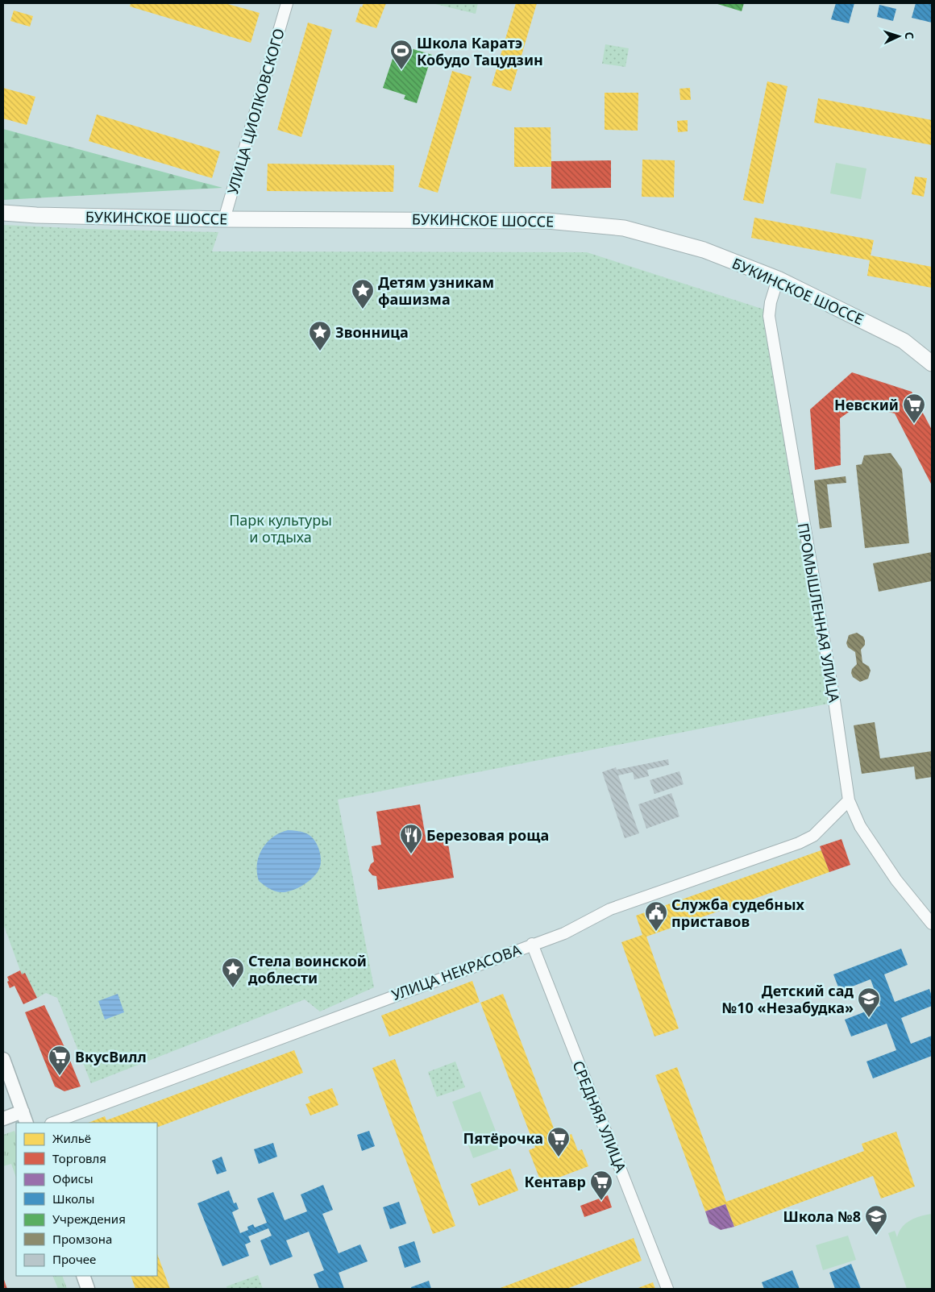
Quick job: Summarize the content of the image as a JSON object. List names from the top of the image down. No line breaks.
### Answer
{"streets":{"main road":["БУКИНСКОЕ ШОССЕ"],"street":["УЛИЦА ЦИОЛКОВСКОГО","ПРОМЫШЛЕННАЯ УЛИЦА","УЛИЦА НЕКРАСОВА","СРЕДНЯЯ УЛИЦА"]},"crossings":[["УЛИЦА ЦИОЛКОВСКОГО","БУКИНСКОЕ ШОССЕ"],["БУКИНСКОЕ ШОССЕ","ПРОМЫШЛЕННАЯ УЛИЦА"],["ПРОМЫШЛЕННАЯ УЛИЦА","УЛИЦА НЕКРАСОВА"],["УЛИЦА НЕКРАСОВА","СРЕДНЯЯ УЛИЦА"]],"parks":["Парк культуры и отдыха"],"places":{"sports":["Школа Каратэ Кобудо Тацудзин"],"place":["Детям узникам фашизма","Звонница","Стела воинской доблести"],"supermarket":["Невский","ВкусВилл","Пятёрочка","Кентавр"],"restaurant":["Березовая роща"],"public building":["Служба судебных приставов"],"school or university":["Детский сад №10 «Незабудка»","Школа №8"]},"legend":["Жильё","Торговля","Офисы","Школы","Учреждения","Промзона","Прочее"],"north":"right"}
